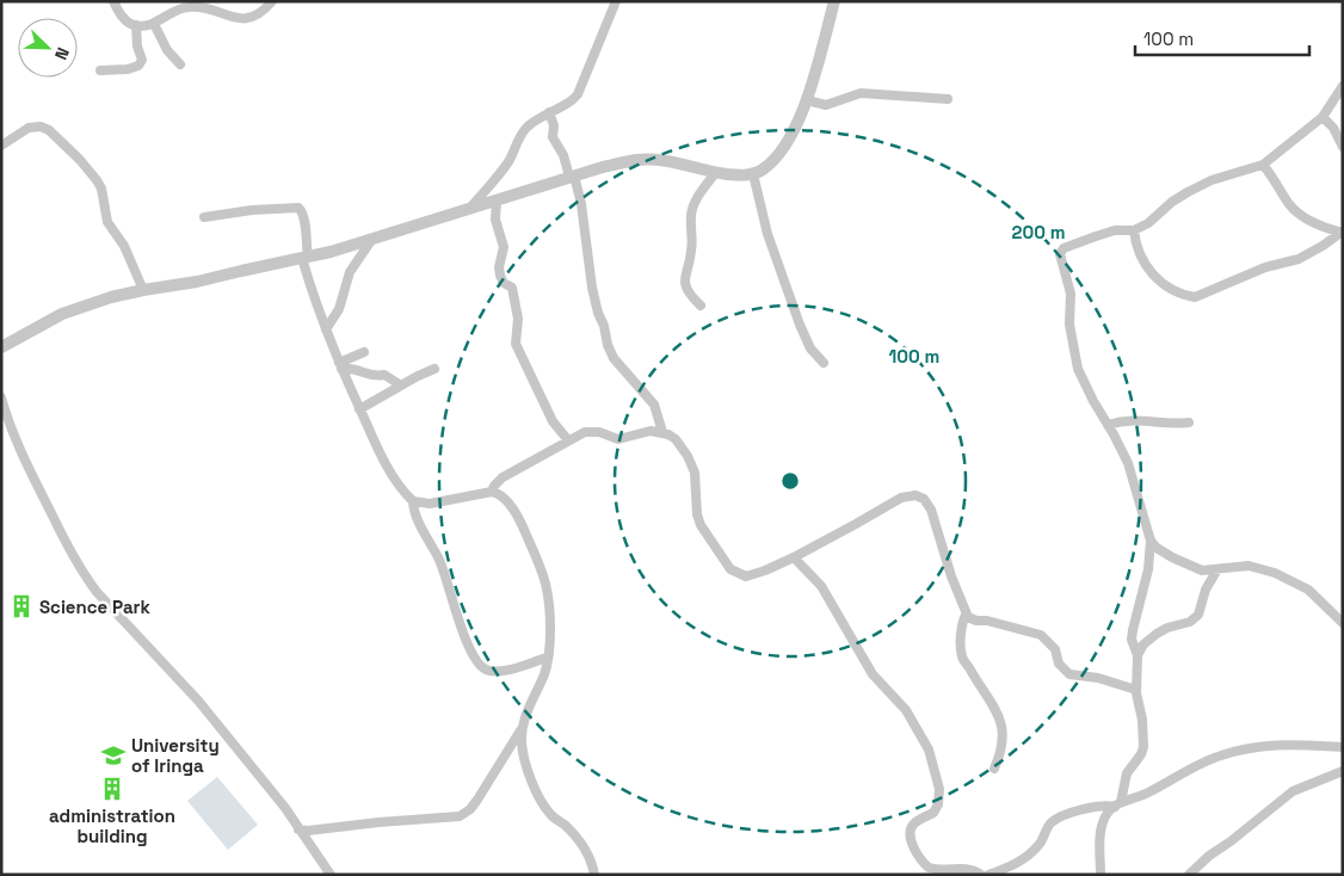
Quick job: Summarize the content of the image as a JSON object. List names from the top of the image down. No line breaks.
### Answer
{"places":{"building":["Science Park","administration building"],"school or university":["University of Iringa"]},"scale_bar":"100 m","north":"bottom right","rings":["200 m","100 m"]}
